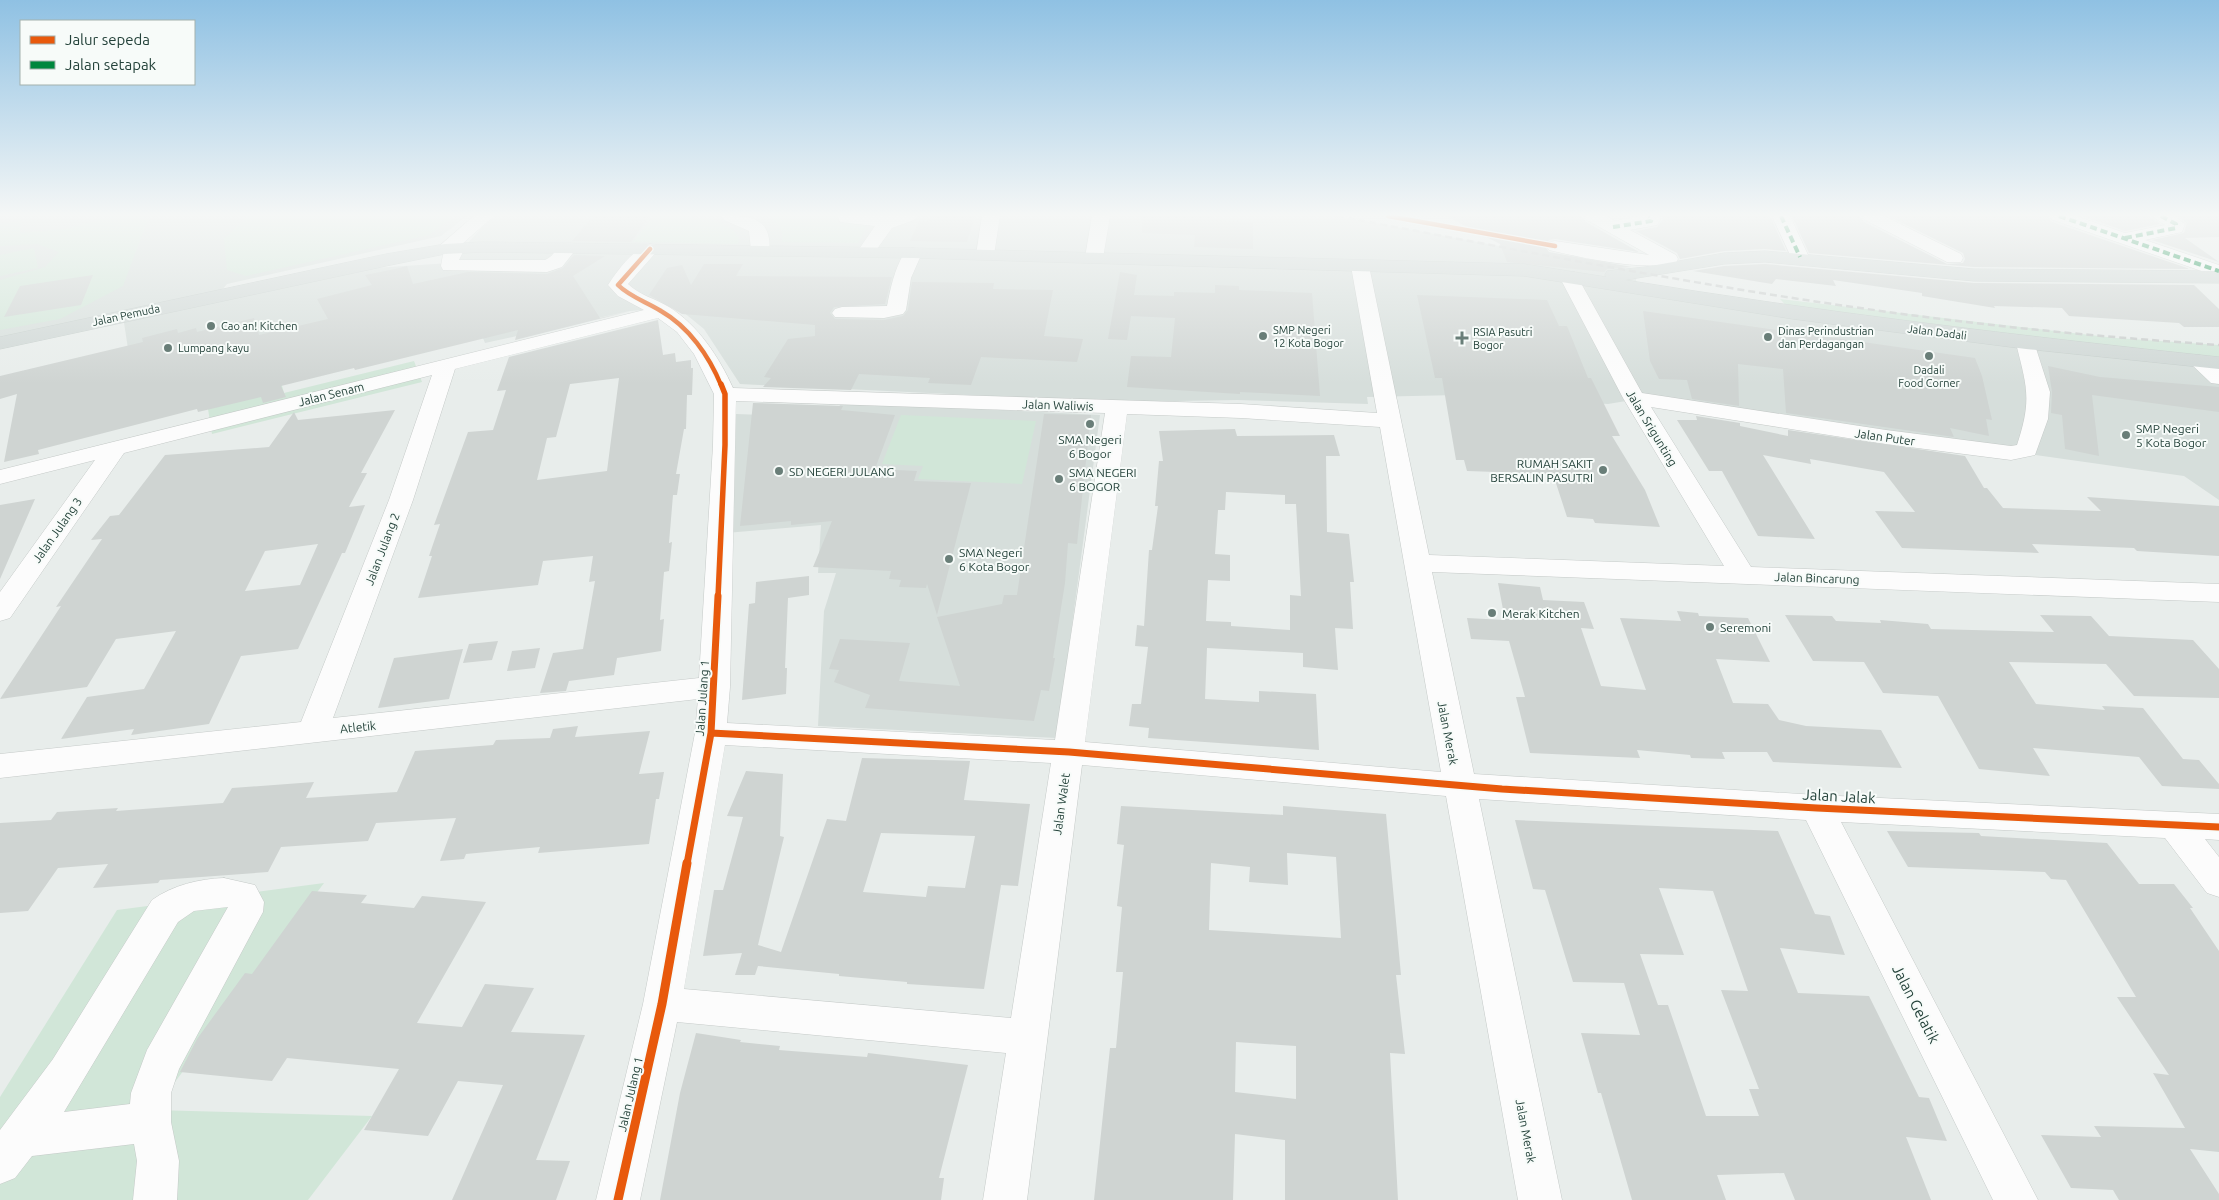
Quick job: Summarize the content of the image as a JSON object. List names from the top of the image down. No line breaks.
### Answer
{"streets":{"main road":["Jalan Pemuda","Jalan Dadali"],"street":["Jalan Senam","Jalan Waliwis","Jalan Srigunting","Jalan Puter","Jalan Julang 3","Jalan Julang 2","Jalan Bincarung","Jalan Julang 1","Atletik","Jalan Merak","Jalan Jalak","Jalan Walet","Jalan Gelatik"]},"crossings":[["Jalan Pemuda","Jalan Dadali"],["Jalan Pemuda","Jalan Srigunting"],["Jalan Dadali","Jalan Srigunting"],["Jalan Dadali","Jalan Puter"],["Jalan Senam","Jalan Julang 3"],["Jalan Senam","Jalan Julang 2"],["Jalan Senam","Jalan Julang 1"],["Jalan Waliwis","Jalan Julang 1"],["Jalan Waliwis","Jalan Merak"],["Jalan Waliwis","Jalan Walet"],["Jalan Srigunting","Jalan Puter"],["Jalan Srigunting","Jalan Bincarung"],["Jalan Julang 2","Atletik"],["Jalan Bincarung","Jalan Merak"],["Jalan Julang 1","Atletik"],["Jalan Julang 1","Jalan Jalak"],["Jalan Merak","Jalan Jalak"],["Jalan Jalak","Jalan Walet"],["Jalan Jalak","Jalan Gelatik"]],"places":{"other":["Cao an! Kitchen","SMP Negeri 12 Kota Bogor","Dinas Perindustrian dan Perdagangan","Lumpang kayu","Dadali Food Corner","SMA Negeri 6 Bogor","SMP Negeri 5 Kota Bogor","RUMAH SAKIT BERSALIN PASUTRI","SD NEGERI JULANG","SMA NEGERI 6 BOGOR","SMA Negeri 6 Kota Bogor","Merak Kitchen","Seremoni"],"health":["RSIA Pasutri Bogor"]},"legend":["Jalur sepeda","Jalan setapak"]}
